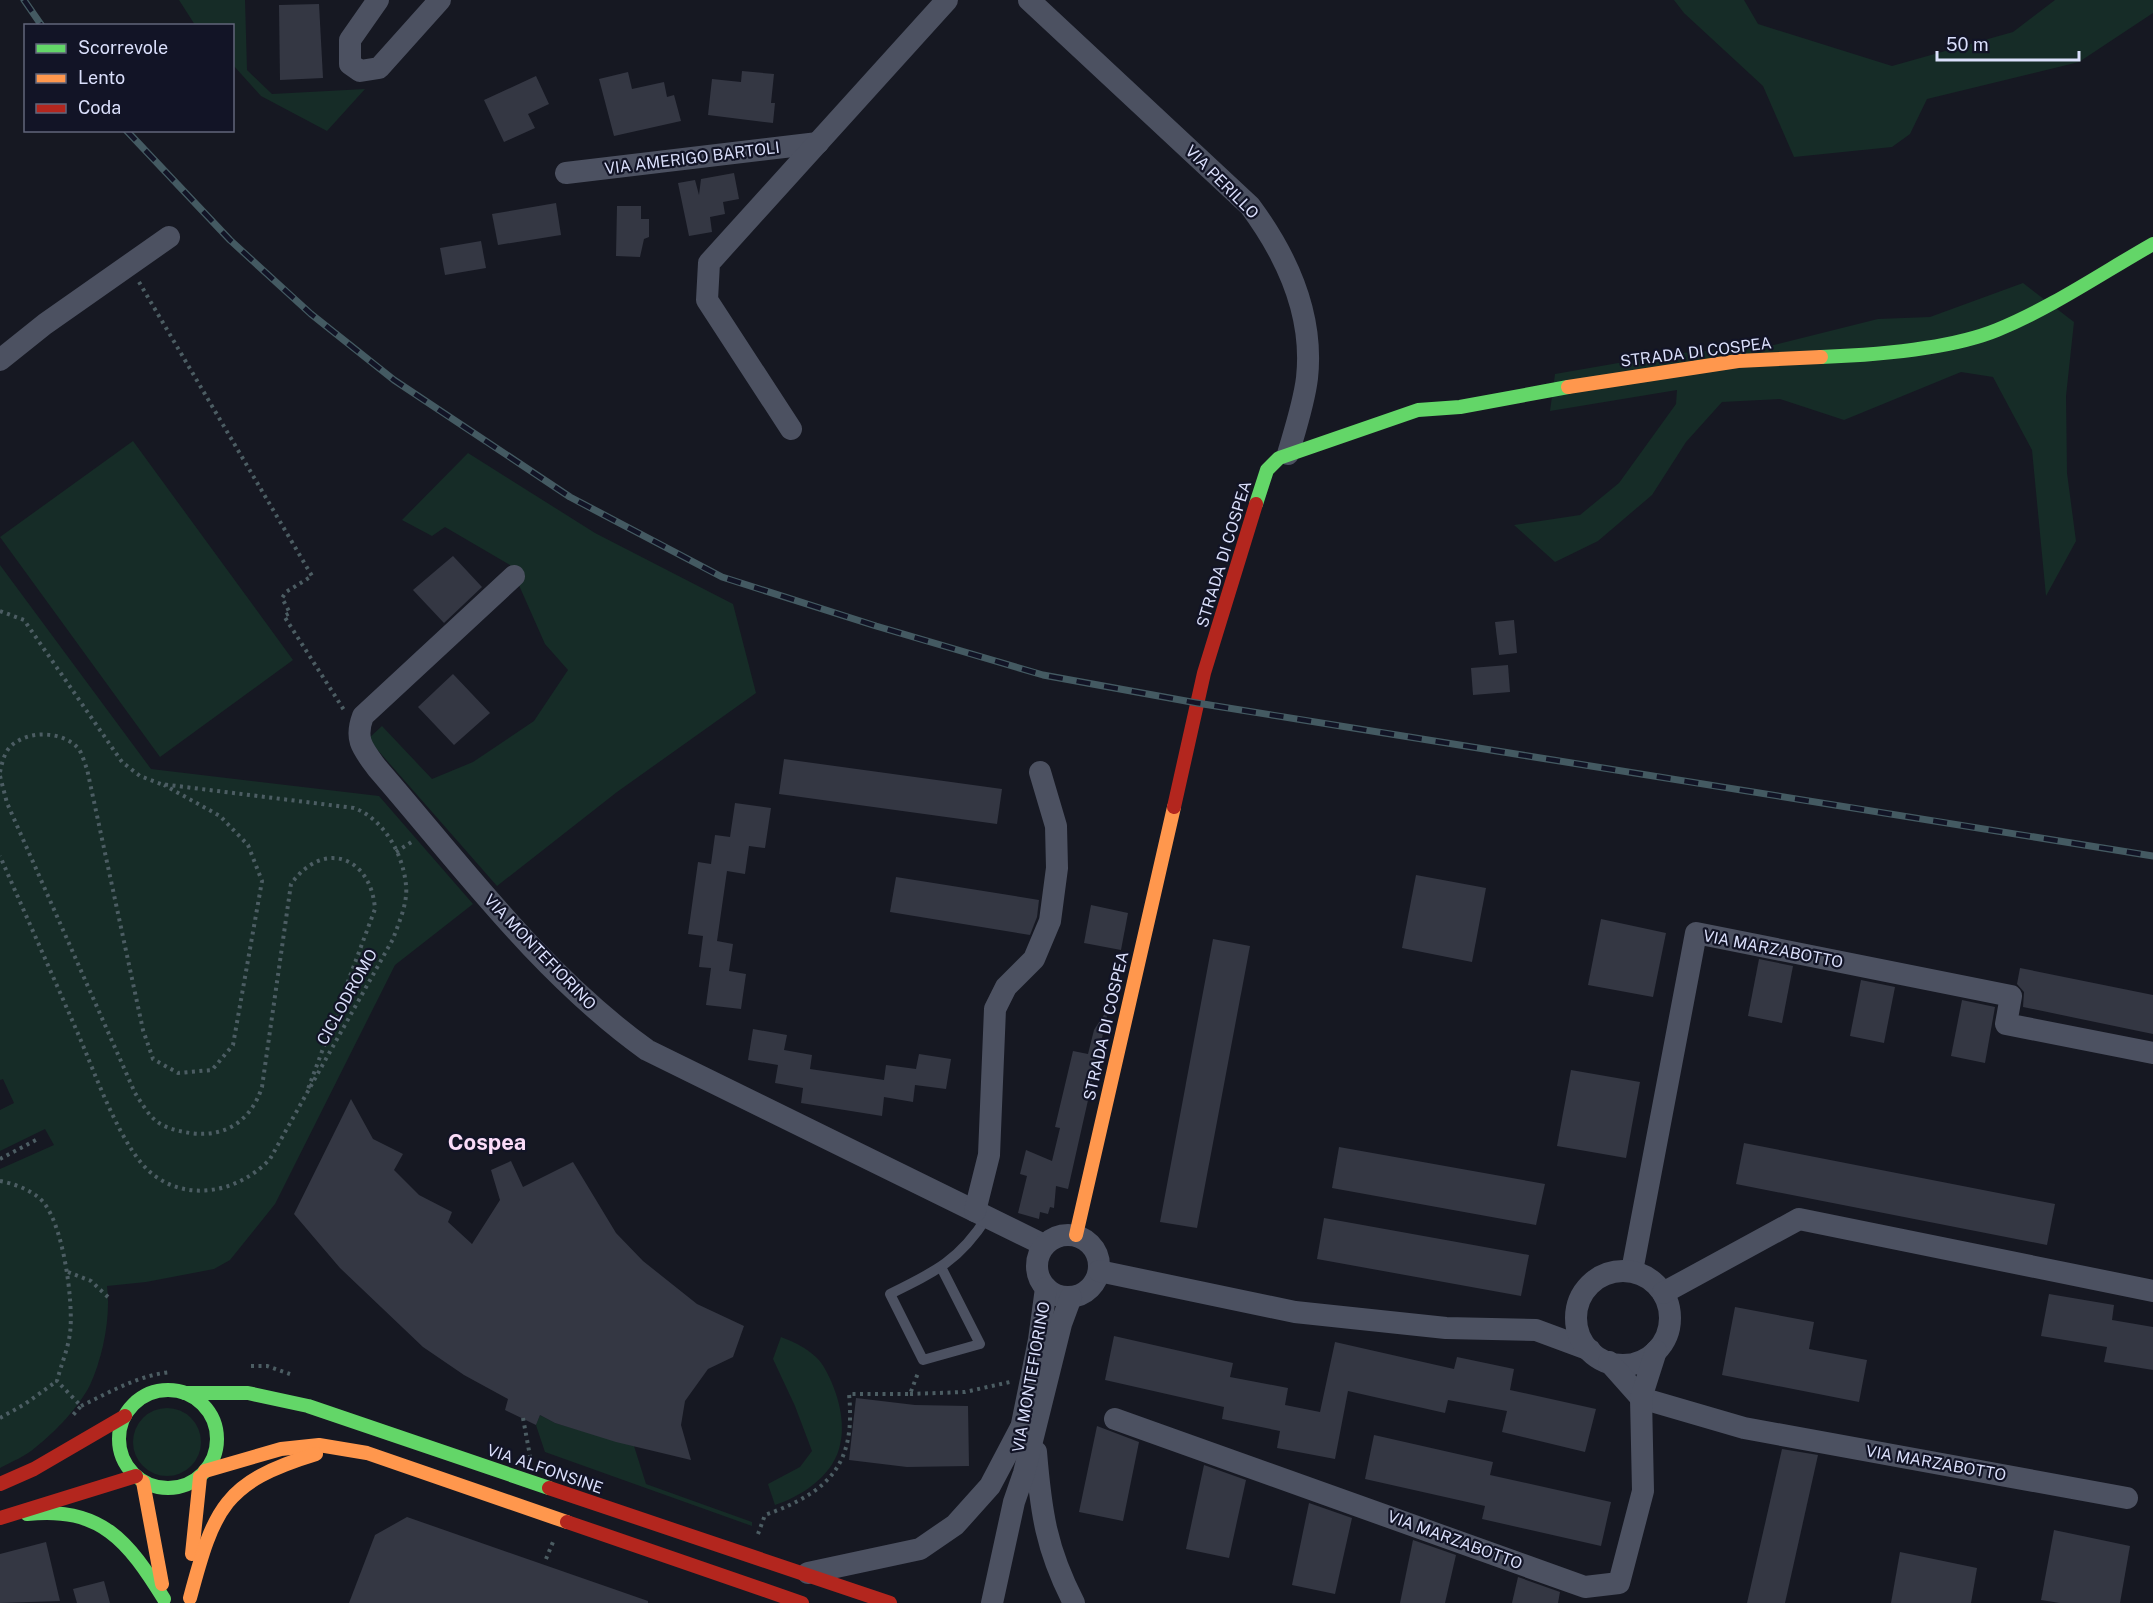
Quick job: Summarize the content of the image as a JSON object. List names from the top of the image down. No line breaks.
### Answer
{"streets":{"main road":["STRADA DI COSPEA","VIA ALFONSINE"],"street":["VIA AMERIGO BARTOLI","VIA PERILLO","VIA MARZABOTTO","VIA MONTEFIORINO"],"path":["CICLODROMO"]},"crossings":[["VIA PERILLO","STRADA DI COSPEA"],["STRADA DI COSPEA","VIA MONTEFIORINO"]],"districts":["Cospea"],"legend":["Scorrevole","Lento","Coda"],"scale_bar":"50 m"}
